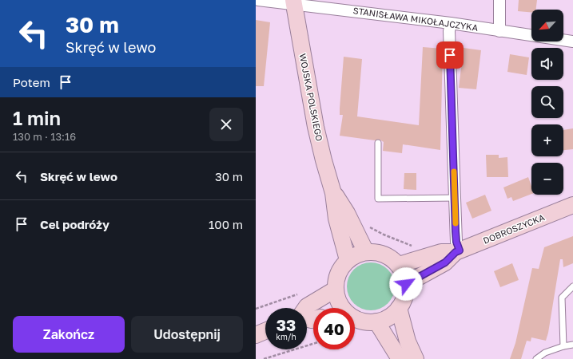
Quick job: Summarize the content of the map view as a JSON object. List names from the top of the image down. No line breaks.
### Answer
{"streets":{"main road":["WOJSKA POLSKIEGO","DOBROSZYCKA"],"street":["STANISŁAWA MIKOŁAJCZYKA"]},"crossings":[["STANISŁAWA MIKOŁAJCZYKA","WOJSKA POLSKIEGO"]],"north":"bottom left","page":{"turn":["30 m","Skręć w lewo"],"map_buttons":["+","−"],"then":"Potem","heading":["1 min","130 m · 13:16"],"list":[{"name":"Skręć w lewo","value":"30 m"},{"name":"Cel podróży","value":"100 m"}],"speed":"33 km/h","limit":"40","buttons":["Zakończ","Udostępnij"]}}
